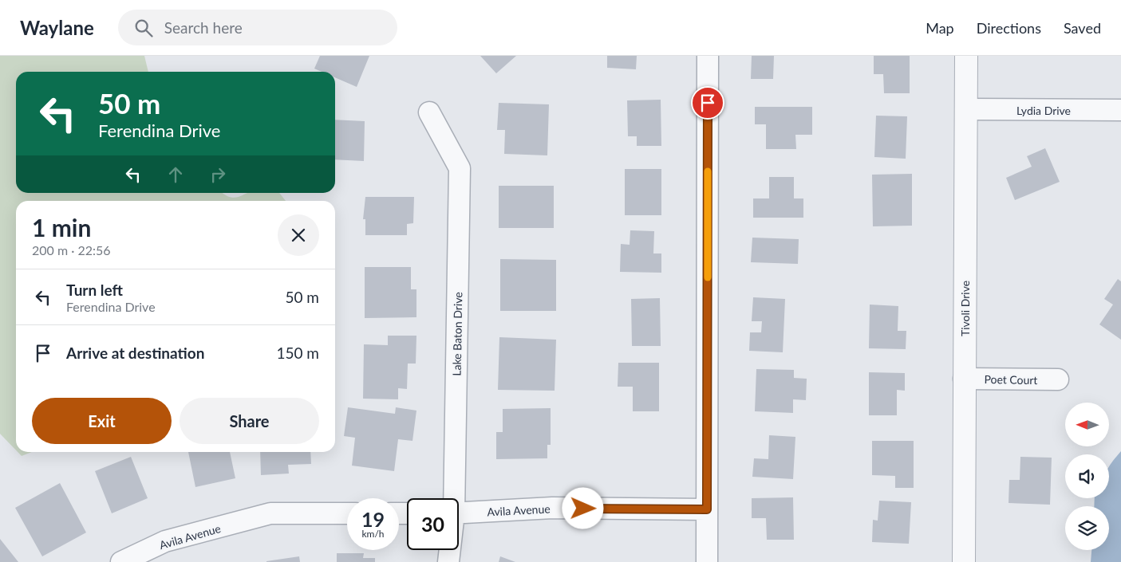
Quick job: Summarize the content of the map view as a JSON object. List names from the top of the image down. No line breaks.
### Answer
{"streets":{"street":["Lydia Drive","Tivoli Drive","Lake Baton Drive","Poet Court","Avila Avenue"]},"crossings":[["Lydia Drive","Tivoli Drive"],["Tivoli Drive","Poet Court"]],"north":"left","page":{"header":"Waylane","search":"Search here","nav":["Map","Directions","Saved"],"turn":["50 m","Ferendina Drive"],"heading":["1 min","200 m · 22:56"],"list":[{"name":"Turn left","note":"Ferendina Drive","value":"50 m"},{"name":"Arrive at destination","value":"150 m"}],"buttons":["Exit","Share"],"speed":"19 km/h","limit":"30"}}
